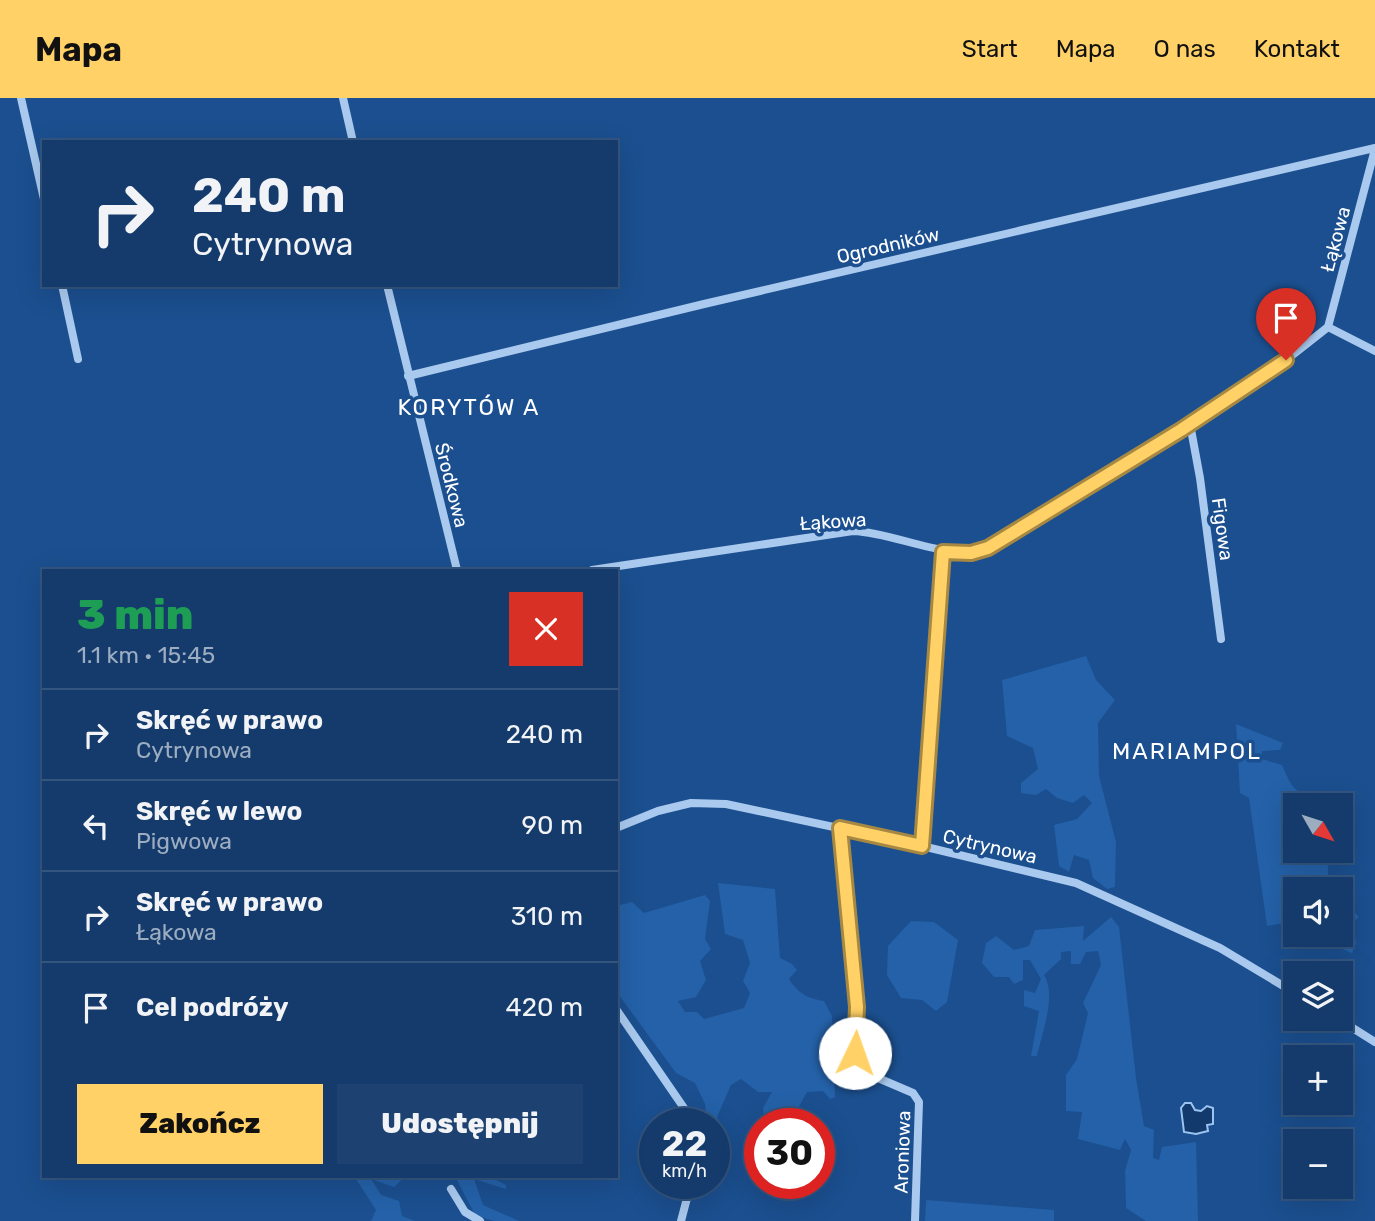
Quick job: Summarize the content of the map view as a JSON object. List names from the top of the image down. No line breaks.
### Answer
{"streets":{"street":["Łąkowa","Ogrodników","Środkowa","Figowa","Cytrynowa","Aroniowa"]},"crossings":[["Łąkowa","Ogrodników"],["Łąkowa","Figowa"],["Ogrodników","Środkowa"],["Cytrynowa","Aroniowa"]],"districts":["KORYTÓW A","MARIAMPOL"],"north":"bottom right","page":{"header":"Mapa","nav":["Start","Mapa","O nas","Kontakt"],"turn":["240 m","Cytrynowa"],"heading":["3 min","1.1 km · 15:45"],"list":[{"name":"Skręć w prawo","note":"Cytrynowa","value":"240 m"},{"name":"Skręć w lewo","note":"Pigwowa","value":"90 m"},{"name":"Skręć w prawo","note":"Łąkowa","value":"310 m"},{"name":"Cel podróży","value":"420 m"}],"map_buttons":["+","−"],"buttons":["Zakończ","Udostępnij"],"speed":"22 km/h","limit":"30"}}
